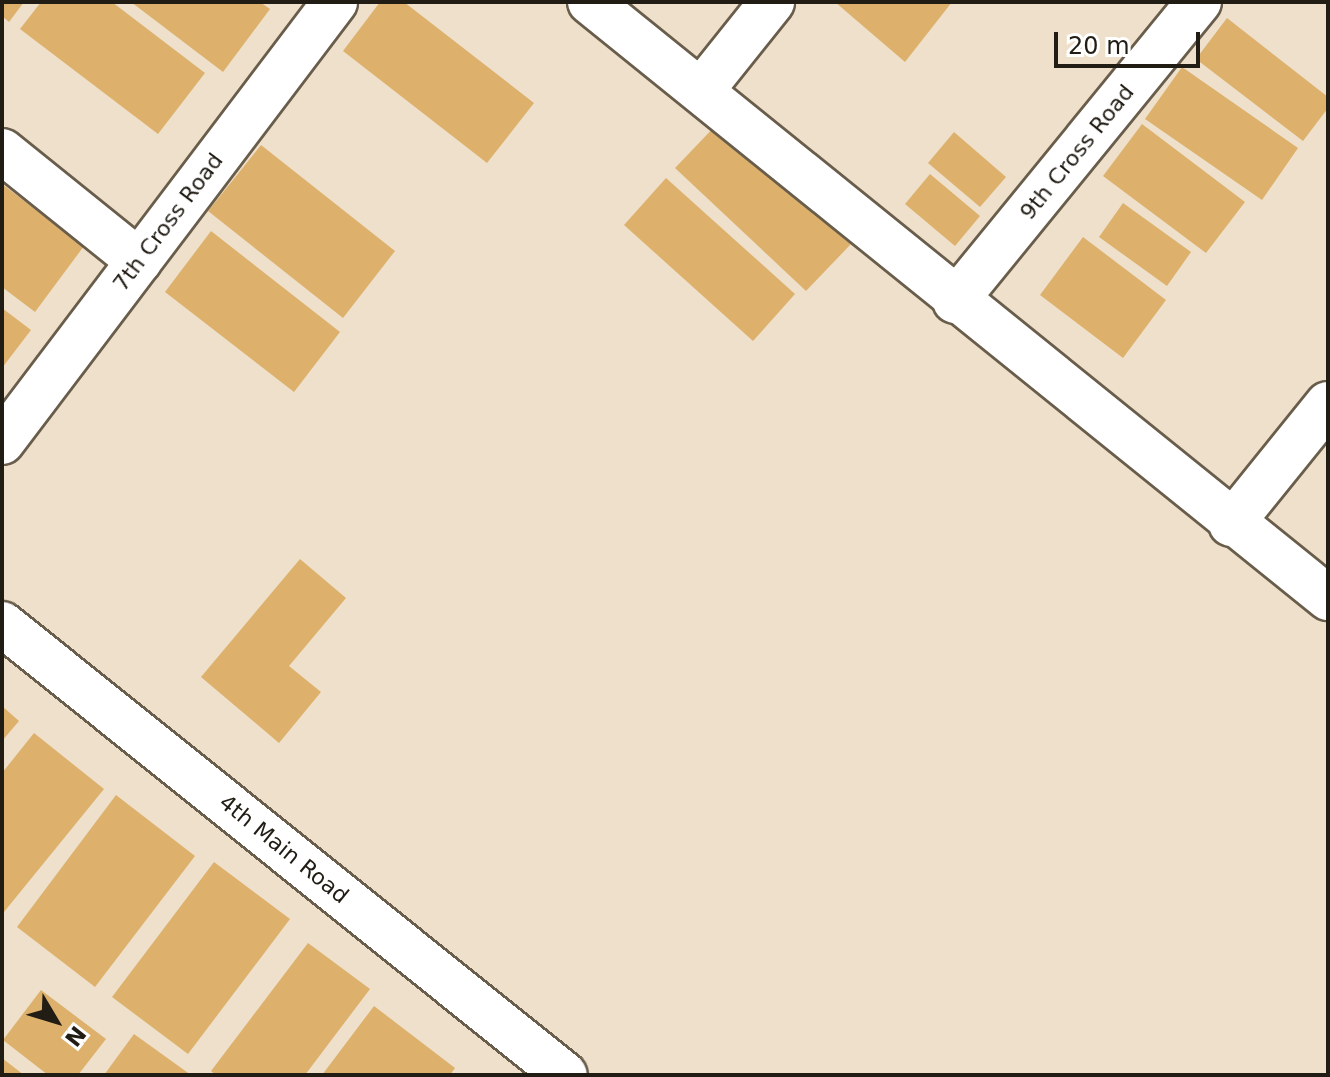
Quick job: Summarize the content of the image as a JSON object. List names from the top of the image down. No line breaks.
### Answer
{"streets":{"street":["9th Cross Road","7th Cross Road","4th Main Road"]},"scale_bar":"20 m","north":"bottom right"}
